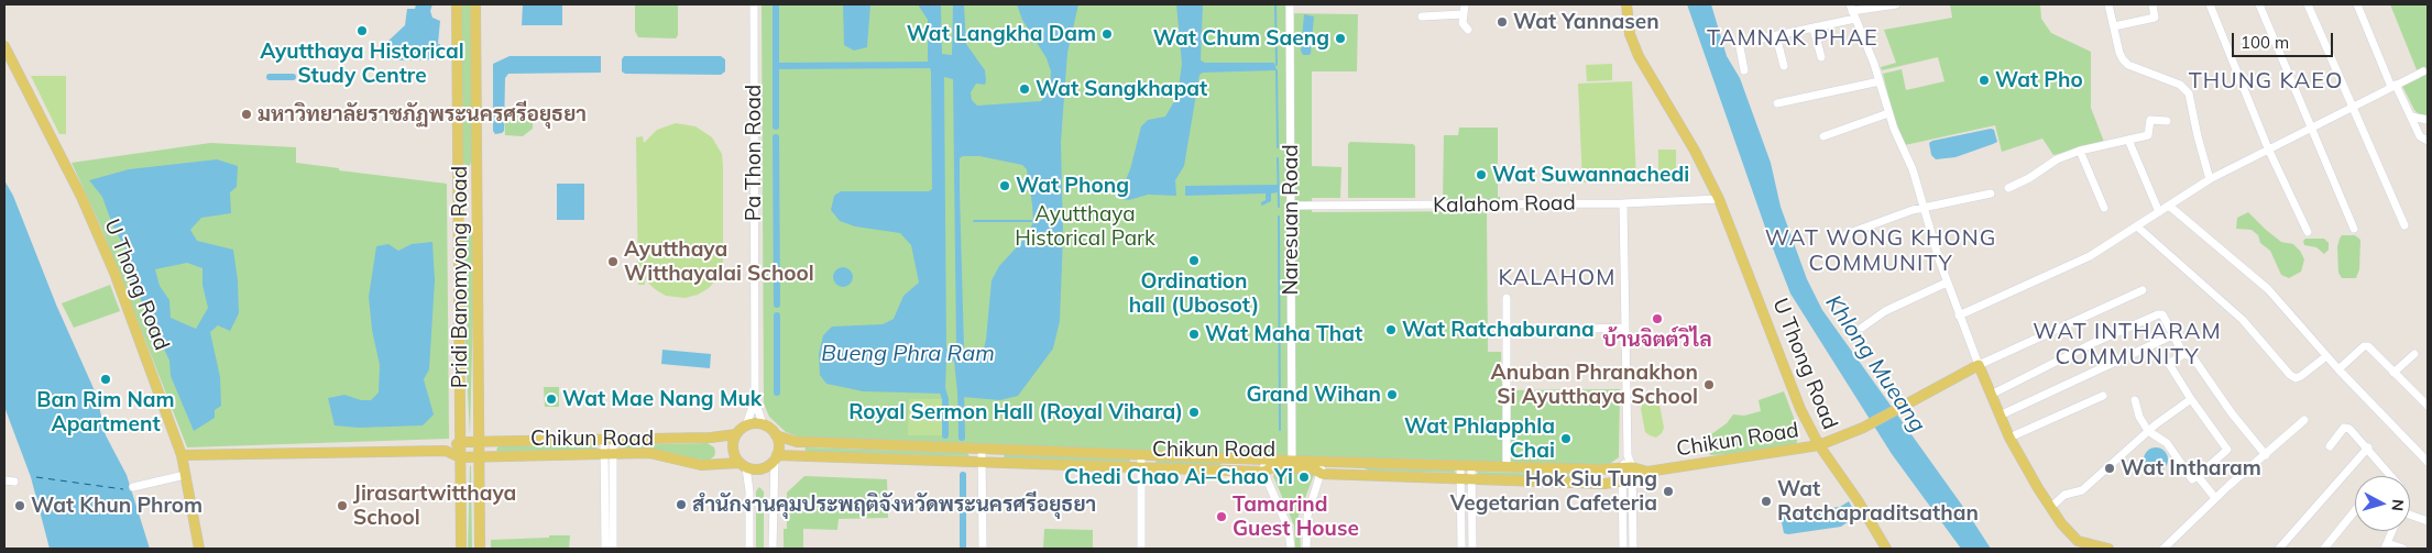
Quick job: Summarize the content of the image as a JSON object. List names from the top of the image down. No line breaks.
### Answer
{"streets":{"main road":["Pridi Banomyong Road","U Thong Road","Chikun Road"],"street":["Pa Thon Road","Kalahom Road","Naresuan Road"]},"crossings":[["Pa Thon Road","Chikun Road"],["Kalahom Road","Naresuan Road"],["Kalahom Road","U Thong Road"],["Naresuan Road","Chikun Road"],["Pridi Banomyong Road","Chikun Road"],["U Thong Road","Chikun Road"]],"districts":["TAMNAK PHAE","THUNG KAEO","WAT WONG KHONG COMMUNITY","KALAHOM","WAT INTHARAM COMMUNITY"],"water":["Bueng Phra Ram","Khlong Mueang"],"parks":["Ayutthaya Historical Park"],"places":["Wat Yannasen","Ayutthaya Historical Study Centre","Wat Langkha Dam","Wat Chum Saeng","Wat Pho","Wat Sangkhapat","มหาวิทยาลัยราชภัฏพระนครศรีอยุธยา","Wat Suwannachedi","Wat Phong","Ordination hall (Ubosot)","Ayutthaya Witthayalai School","บ้านจิตต์วิไล","Wat Ratchaburana","Wat Maha That","Ban Rim Nam Apartment","Anuban Phranakhon Si Ayutthaya School","Grand Wihan","Wat Mae Nang Muk","Royal Sermon Hall (Royal Vihara)","Wat Phlapphla Chai","Wat Intharam","Chedi Chao Ai–Chao Yi","Hok Siu Tung Vegetarian Cafeteria","Wat Ratchapraditsathan","สำนักงานคุมประพฤติจังหวัดพระนครศรีอยุธยา","Wat Khun Phrom","Jirasartwitthaya School","Tamarind Guest House"],"scale_bar":"100 m","north":"right"}
